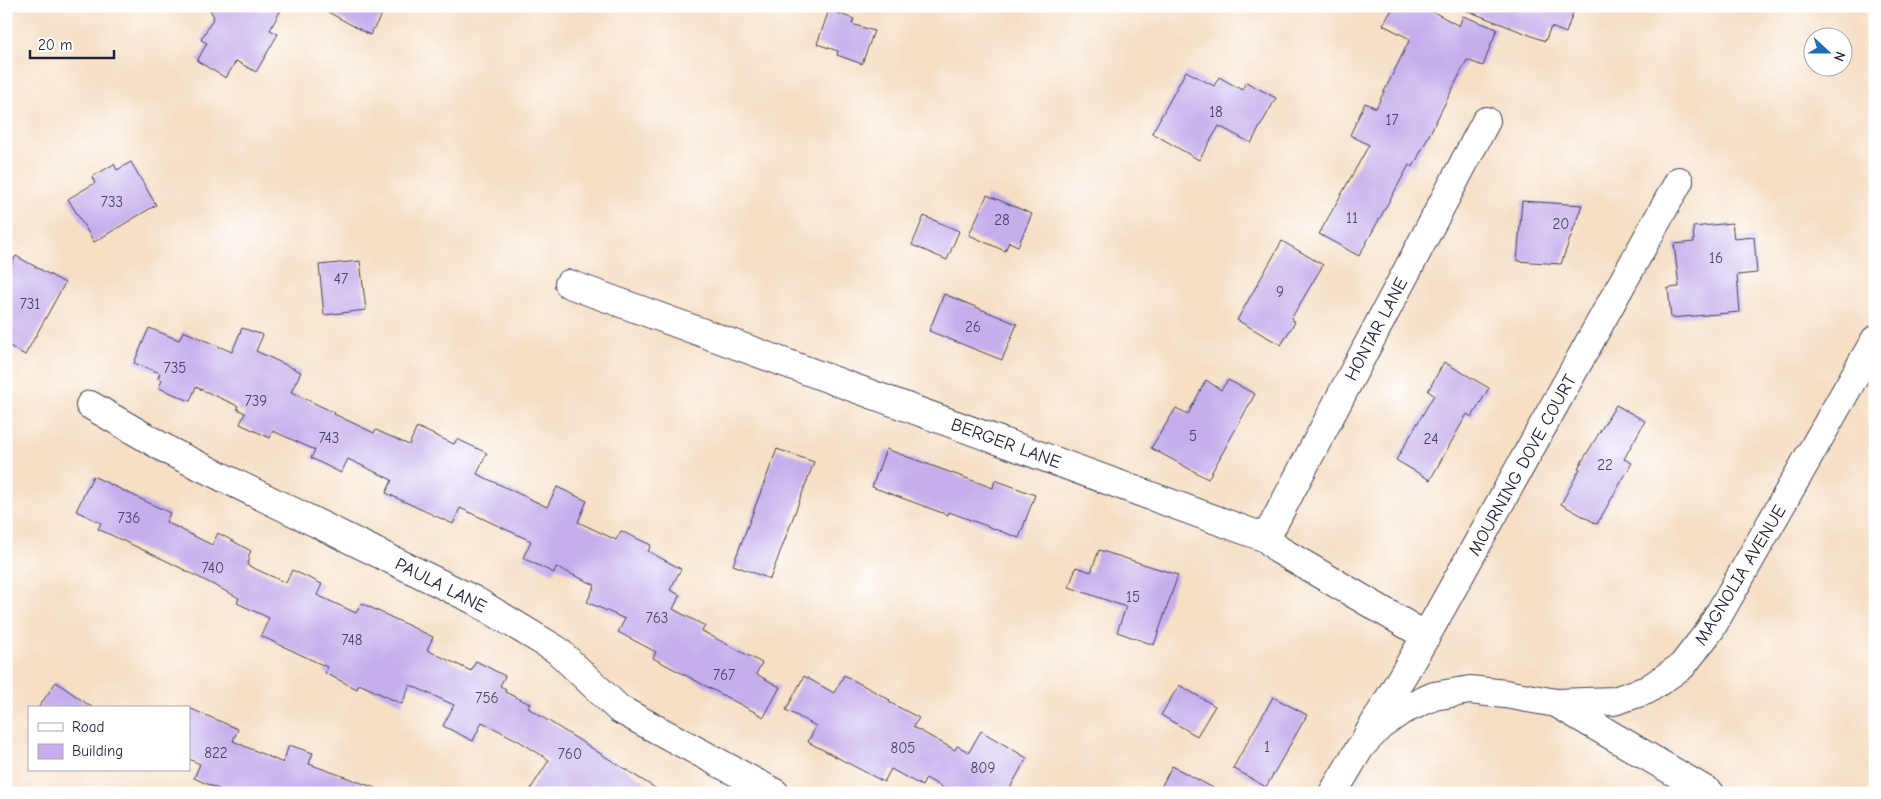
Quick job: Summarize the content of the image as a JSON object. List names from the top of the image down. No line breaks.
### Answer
{"streets":{"street":["HONTAR LANE","BERGER LANE","MOURNING DOVE COURT","MAGNOLIA AVENUE","PAULA LANE"]},"crossings":[["HONTAR LANE","BERGER LANE"],["BERGER LANE","MOURNING DOVE COURT"],["MOURNING DOVE COURT","MAGNOLIA AVENUE"]],"house_numbers":["18","17","733","11","28","20","16","47","9","731","26","735","739","5","743","24","22","736","740","15","763","748","767","756","1","805","822","760","809"],"legend":["Road","Building"],"scale_bar":"20 m","north":"right"}
